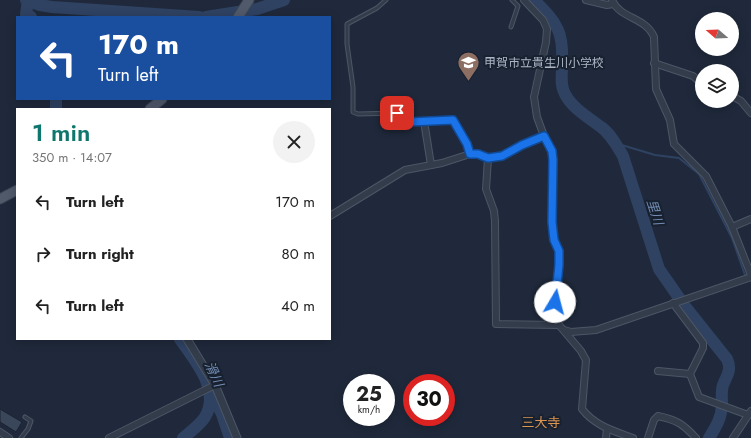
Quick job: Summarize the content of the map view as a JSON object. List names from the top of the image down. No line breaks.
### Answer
{"districts":["三大寺"],"water":["里川","滑川"],"places":{"school or university":["甲賀市立貴生川小学校"]},"north":"left","page":{"turn":["170 m","Turn left"],"heading":["1 min","350 m · 14:07"],"list":[{"name":"Turn left","value":"170 m"},{"name":"Turn right","value":"80 m"},{"name":"Turn left","value":"40 m"}],"speed":"25 km/h","limit":"30"}}
